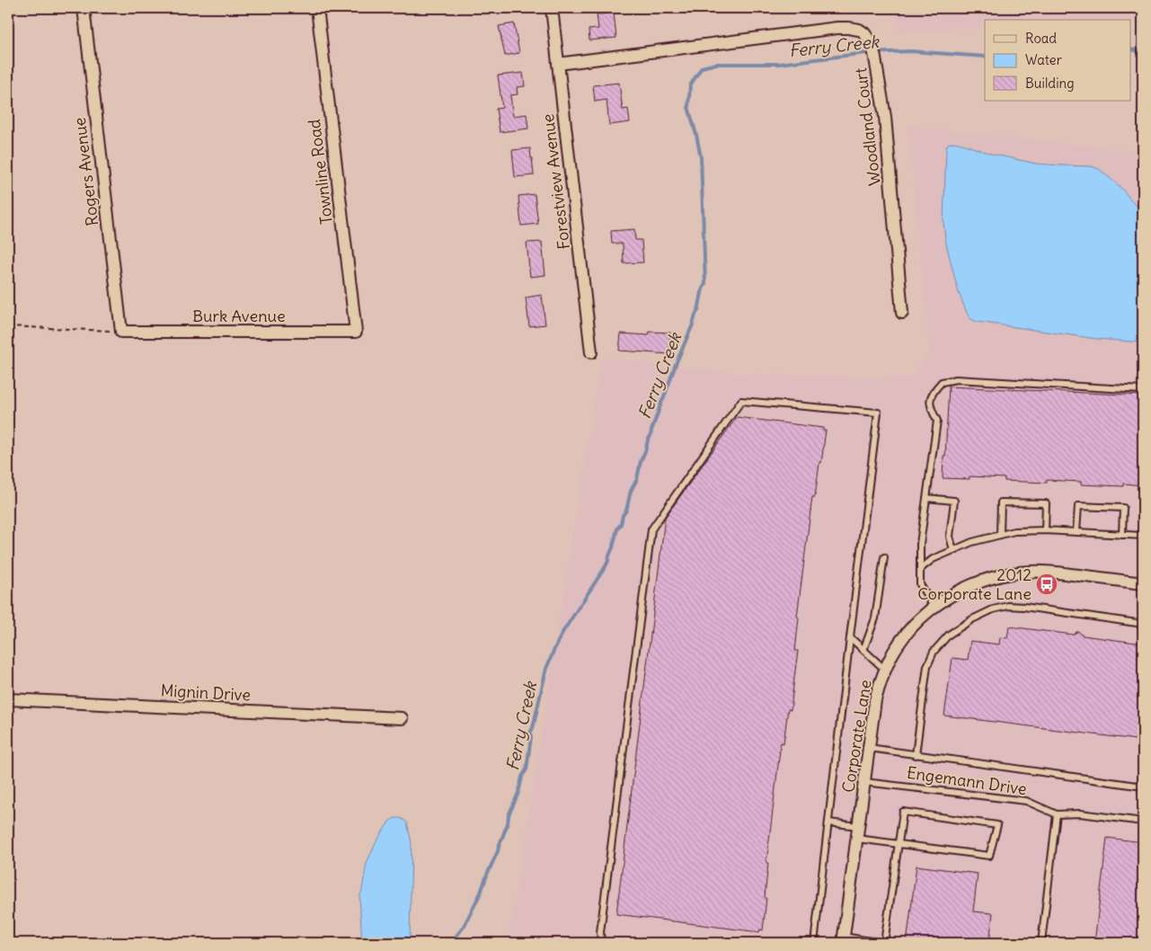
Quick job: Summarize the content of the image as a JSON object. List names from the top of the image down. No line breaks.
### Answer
{"streets":{"street":["Woodland Court","Rogers Avenue","Townline Road","Forestview Avenue","Burk Avenue","Mignin Drive","Corporate Lane"],"lane":["Engemann Drive"]},"crossings":[["Woodland Court","Forestview Avenue"],["Rogers Avenue","Burk Avenue"],["Townline Road","Burk Avenue"],["Corporate Lane","Engemann Drive"]],"water":["Ferry Creek"],"places":{"bus stop":["2012 Corporate Lane"]},"legend":["Road","Water","Building"]}
